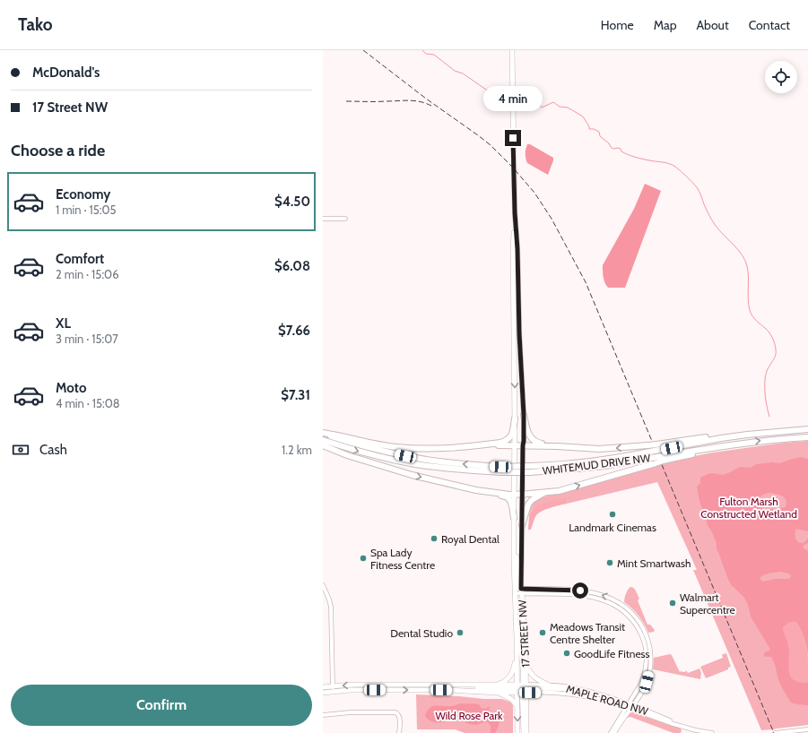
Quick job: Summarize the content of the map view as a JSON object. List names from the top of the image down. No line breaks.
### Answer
{"streets":{"highway":["WHITEMUD DRIVE NW"],"main road":["17 STREET NW"],"street":["MAPLE ROAD NW"]},"crossings":[["17 STREET NW","MAPLE ROAD NW"]],"parks":["Fulton Marsh Constructed Wetland","Wild Rose Park"],"places":["Landmark Cinemas","Royal Dental","Spa Lady Fitness Centre","Mint Smartwash","Walmart Supercentre","Dental Studio","Meadows Transit Centre Shelter","GoodLife Fitness"],"page":{"header":"Tako","nav":["Home","Map","About","Contact"],"banner":["McDonald's","17 Street NW"],"bubble":"4 min","heading":"Choose a ride","list":[{"name":"Economy","note":"1 min · 15:05","value":"$4.50"},{"name":"Comfort","note":"2 min · 15:06","value":"$6.08"},{"name":"XL","note":"3 min · 15:07","value":"$7.66"},{"name":"Moto","note":"4 min · 15:08","value":"$7.31"}],"pay":["Cash","1.2 km"],"buttons":"Confirm"}}
